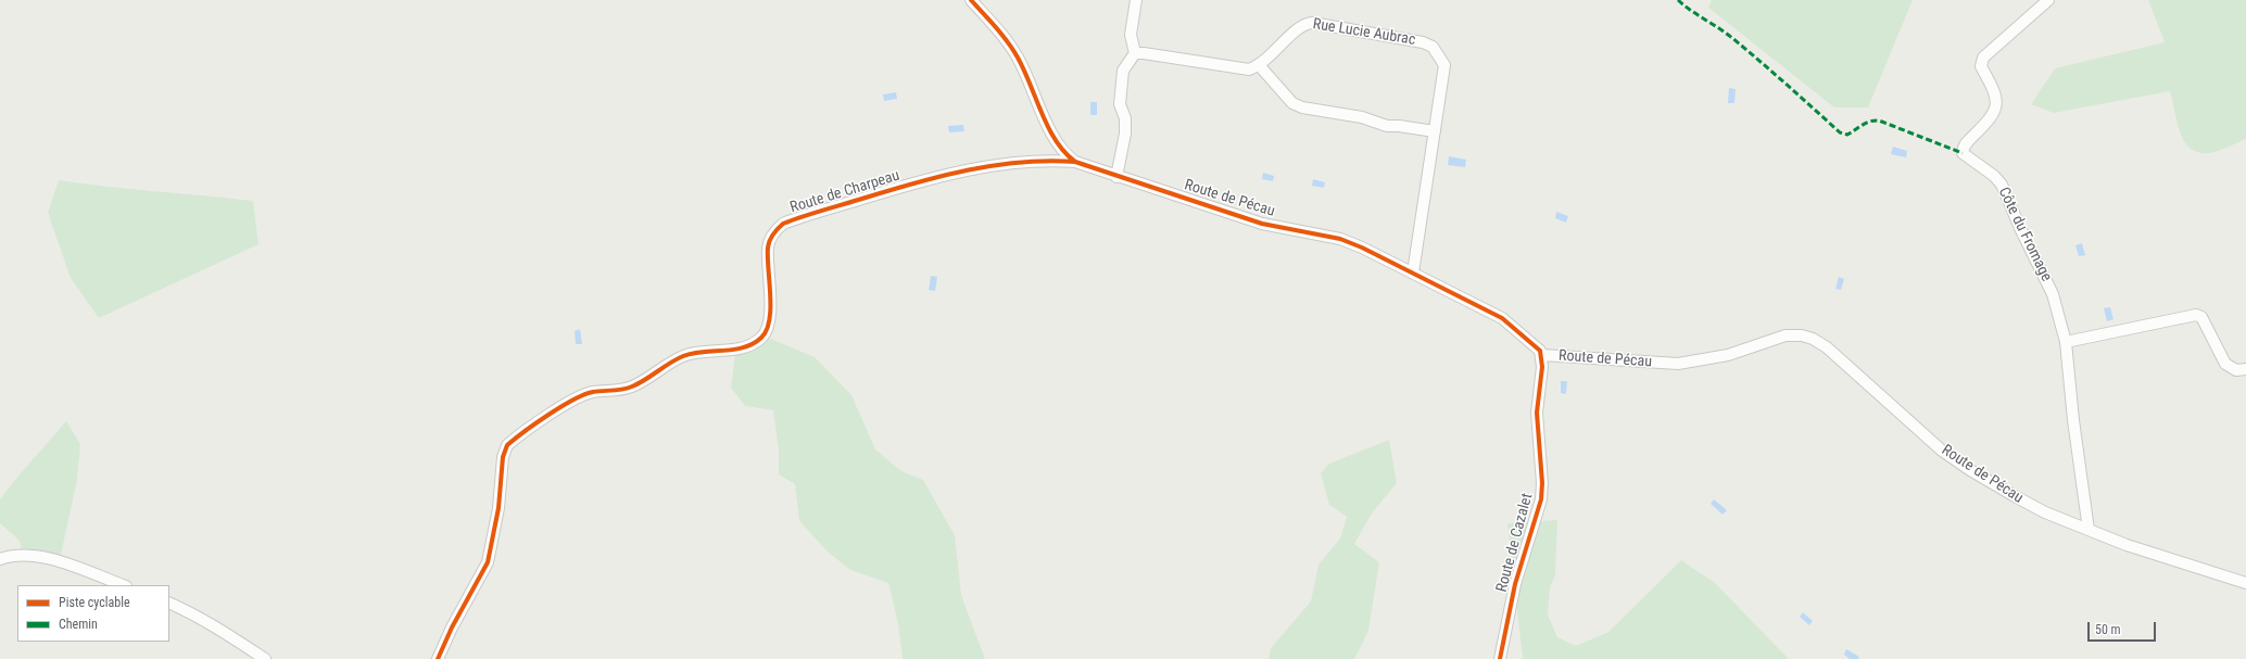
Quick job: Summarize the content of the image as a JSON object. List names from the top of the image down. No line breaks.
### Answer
{"streets":{"street":["Rue Lucie Aubrac","Route de Charpeau","Route de Pécau","Côte du Fromage","Route de Cazalet"]},"crossings":[["Route de Charpeau","Route de Pécau"],["Route de Pécau","Côte du Fromage"],["Route de Pécau","Route de Cazalet"]],"legend":["Piste cyclable","Chemin"],"scale_bar":"50 m"}
